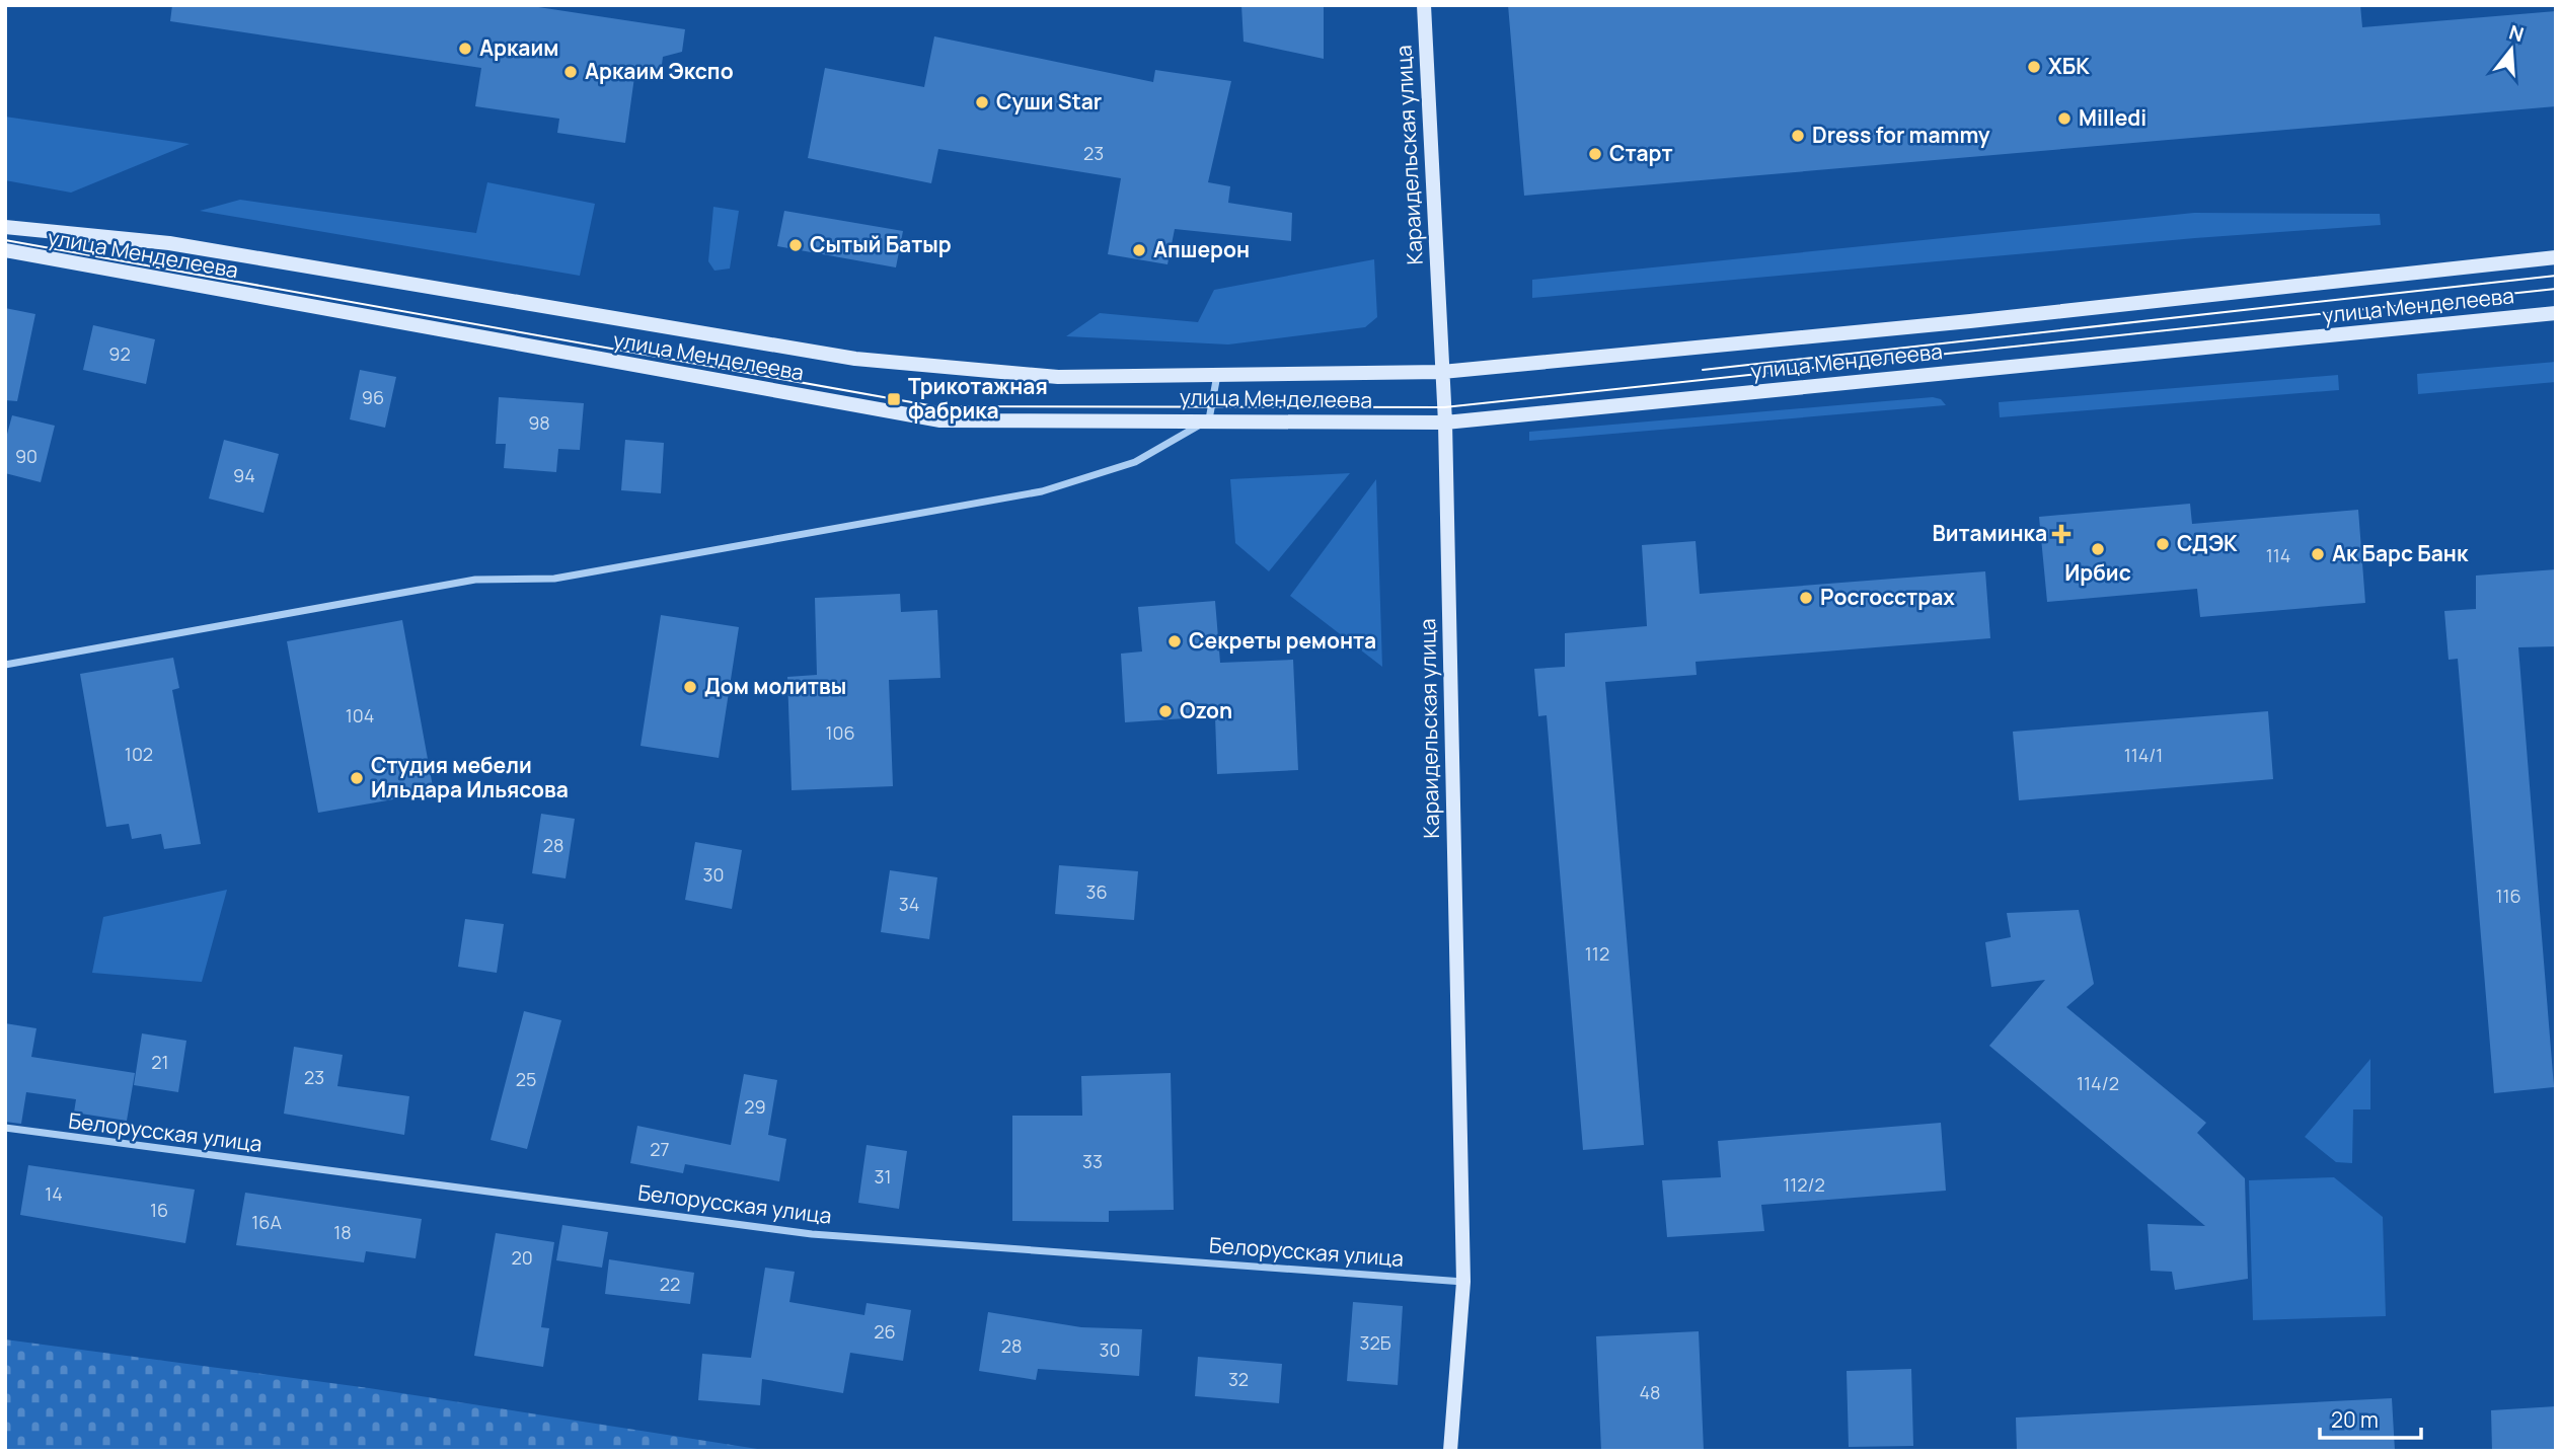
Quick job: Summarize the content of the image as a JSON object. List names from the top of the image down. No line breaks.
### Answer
{"streets":{"main road":["Караидельская улица","улица Менделеева"],"street":["Белорусская улица"]},"crossings":[["Караидельская улица","улица Менделеева"],["Караидельская улица","Белорусская улица"]],"places":{"other":["Аркаим","ХБК","Аркаим Экспо","Суши Star","Milledi","Dress for mammy","Старт","Сытый Батыр","Апшерон","СДЭК","Ирбис","Ак Барс Банк","Росгосстрах","Секреты ремонта","Дом молитвы","Ozon","Студия мебели Ильдара Ильясова"],"transit":["Трикотажная фабрика"],"health":["Витаминка"]},"house_numbers":["23","92","96","98","90","94","114","104","106","102","114/1","28","30","36","116","34","112","21","23","25","114/2","29","27","33","31","112/2","14","16","16А","18","20","22","26","32Б","28","30","32","48"],"scale_bar":"20 m","north":"top"}
